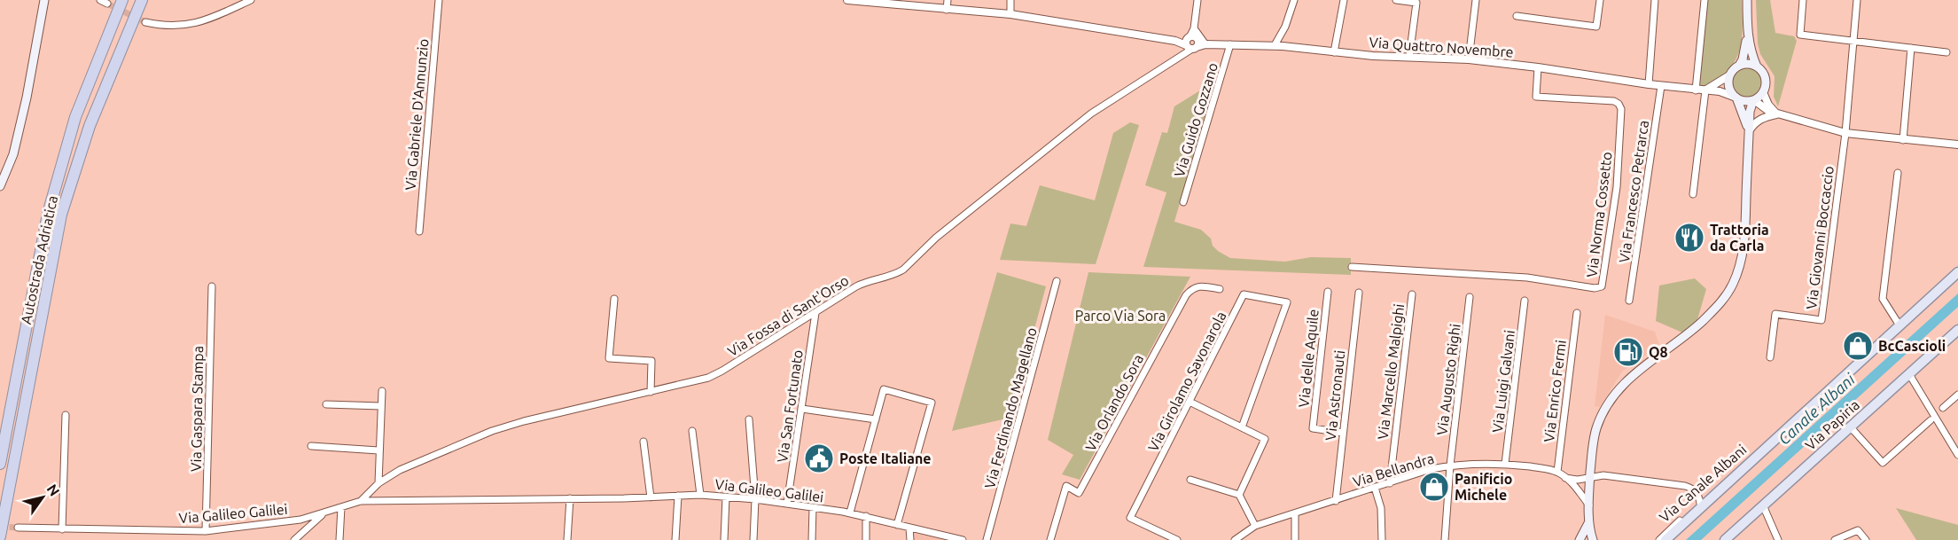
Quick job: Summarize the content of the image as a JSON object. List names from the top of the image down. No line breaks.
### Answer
{"streets":{"highway":["Autostrada Adriatica"],"main road":["Via Papiria","Via Canale Albani"],"street":["Via Quattro Novembre","Via Gabriele D'Annunzio","Via Guido Gozzano","Via Francesco Petrarca","Via Norma Cossetto","Via Giovanni Boccaccio","Via Fossa di Sant'Orso","Via delle Aquile","Via Marcello Malpighi","Via Augusto Righi","Via Girolamo Savonarola","Via Luigi Galvani","Via Enrico Fermi","Via Astronauti","Via Orlando Sora","Via San Fortunato","Via Ferdinando Magellano","Via Gaspara Stampa","Via Bellandra","Via Galileo Galilei"]},"crossings":[["Via Quattro Novembre","Via Guido Gozzano"],["Via Quattro Novembre","Via Francesco Petrarca"],["Via Quattro Novembre","Via Norma Cossetto"],["Via Quattro Novembre","Via Fossa di Sant'Orso"],["Via Fossa di Sant'Orso","Via San Fortunato"],["Via Fossa di Sant'Orso","Via Galileo Galilei"],["Via delle Aquile","Via Astronauti"],["Via Marcello Malpighi","Via Bellandra"],["Via Augusto Righi","Via Bellandra"],["Via Luigi Galvani","Via Bellandra"],["Via Enrico Fermi","Via Bellandra"],["Via Astronauti","Via Bellandra"],["Via San Fortunato","Via Galileo Galilei"],["Via Gaspara Stampa","Via Galileo Galilei"]],"water":["Canale Albani"],"parks":["Parco Via Sora"],"places":{"restaurant":["Trattoria da Carla"],"shop":["BcCascioli","Panificio Michele"],"fuel station":["Q8"],"public building":["Poste Italiane"]},"north":"top right"}
